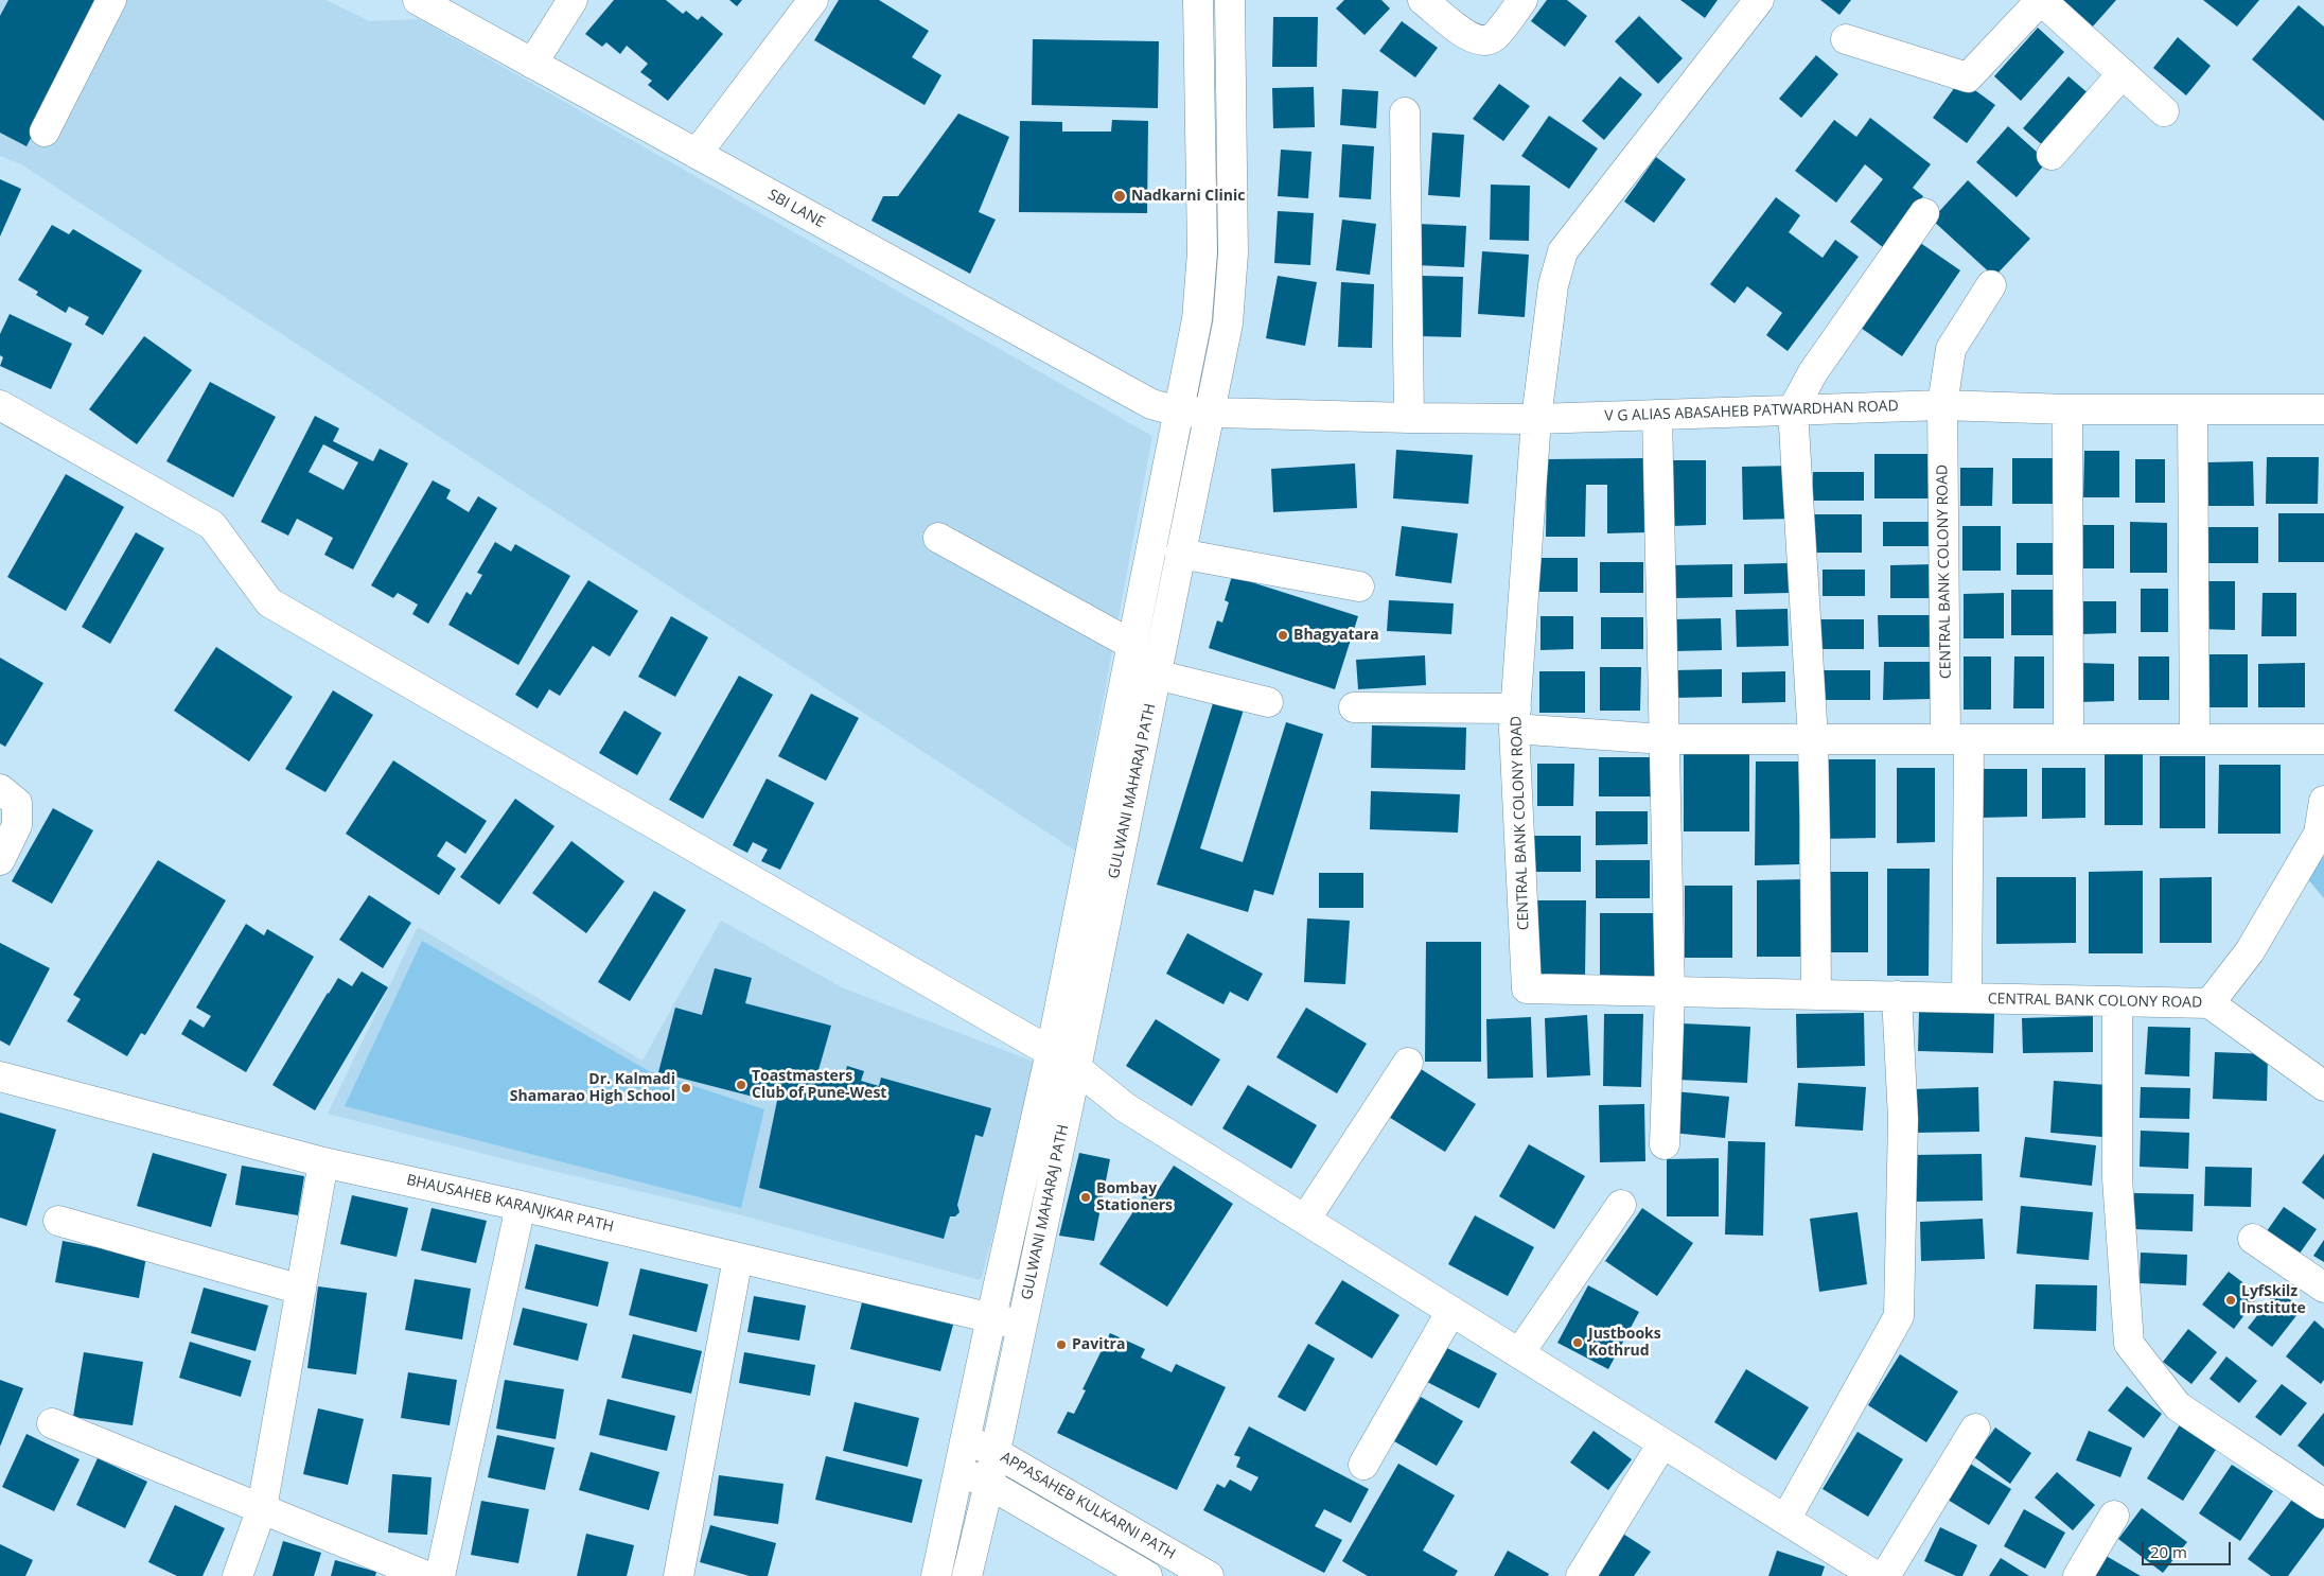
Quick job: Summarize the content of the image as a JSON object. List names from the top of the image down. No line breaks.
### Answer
{"streets":{"street":["SBI LANE","V G ALIAS ABASAHEB PATWARDHAN ROAD","CENTRAL BANK COLONY ROAD","GULWANI MAHARAJ PATH","BHAUSAHEB KARANJKAR PATH","APPASAHEB KULKARNI PATH"]},"crossings":[["SBI LANE","V G ALIAS ABASAHEB PATWARDHAN ROAD"],["SBI LANE","GULWANI MAHARAJ PATH"],["V G ALIAS ABASAHEB PATWARDHAN ROAD","CENTRAL BANK COLONY ROAD"],["V G ALIAS ABASAHEB PATWARDHAN ROAD","GULWANI MAHARAJ PATH"],["GULWANI MAHARAJ PATH","BHAUSAHEB KARANJKAR PATH"],["GULWANI MAHARAJ PATH","APPASAHEB KULKARNI PATH"]],"places":["Nadkarni Clinic","Bhagyatara","Toastmasters Club of Pune-West","Dr. Kalmadi Shamarao High School","Bombay Stationers","LyfSkilz Institute","Justbooks Kothrud","Pavitra"],"scale_bar":"20 m"}
